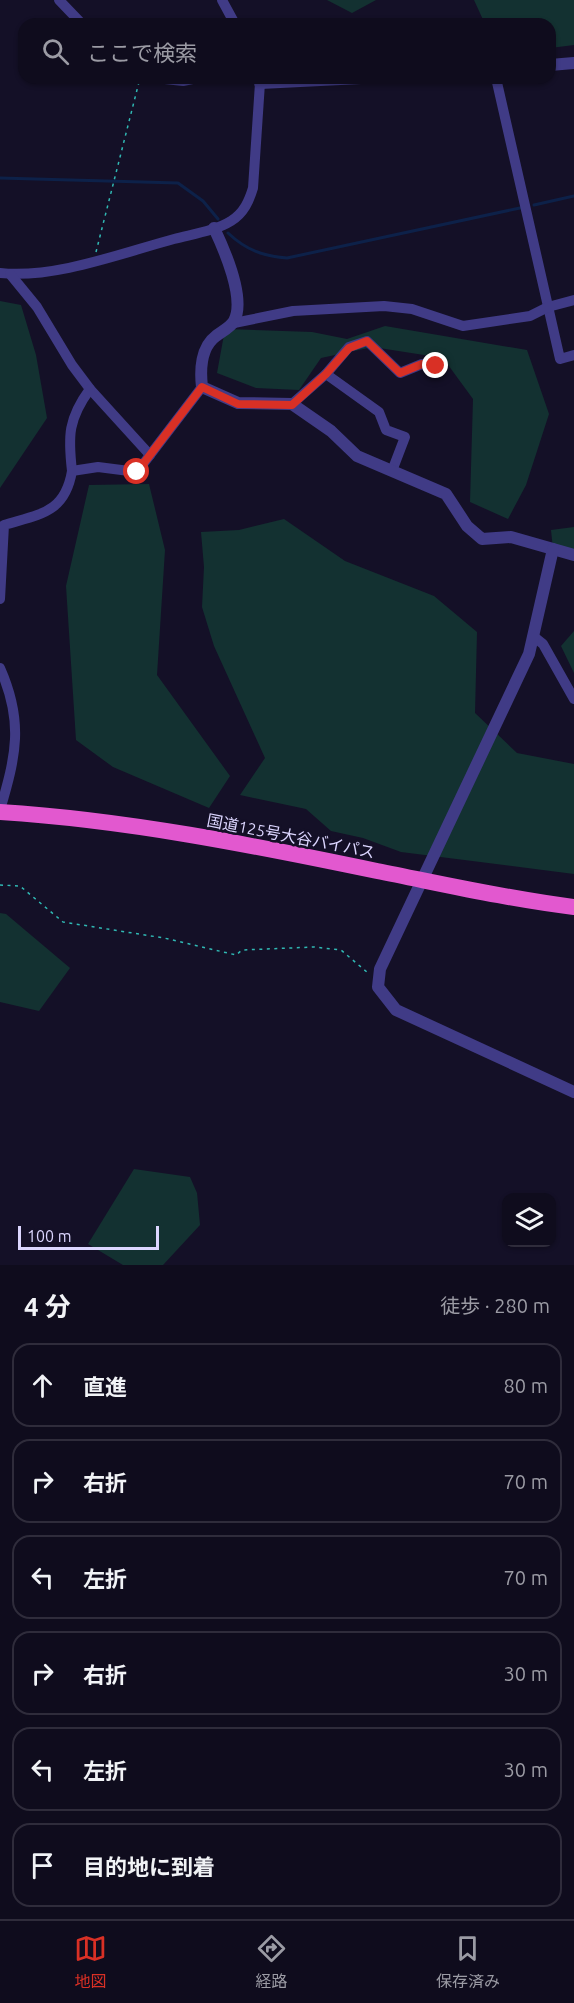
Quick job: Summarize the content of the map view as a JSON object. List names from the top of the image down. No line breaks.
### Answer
{"streets":{"highway":["国道125号大谷バイパス"]},"scale_bar":"100 m","page":{"search":"ここで検索","scale":"100 m","heading":["4 分","徒歩 · 280 m"],"list":[["直進","80 m"],["右折","70 m"],["左折","70 m"],["右折","30 m"],["左折","30 m"],"目的地に到着"],"nav":["地図","経路","保存済み"]}}
